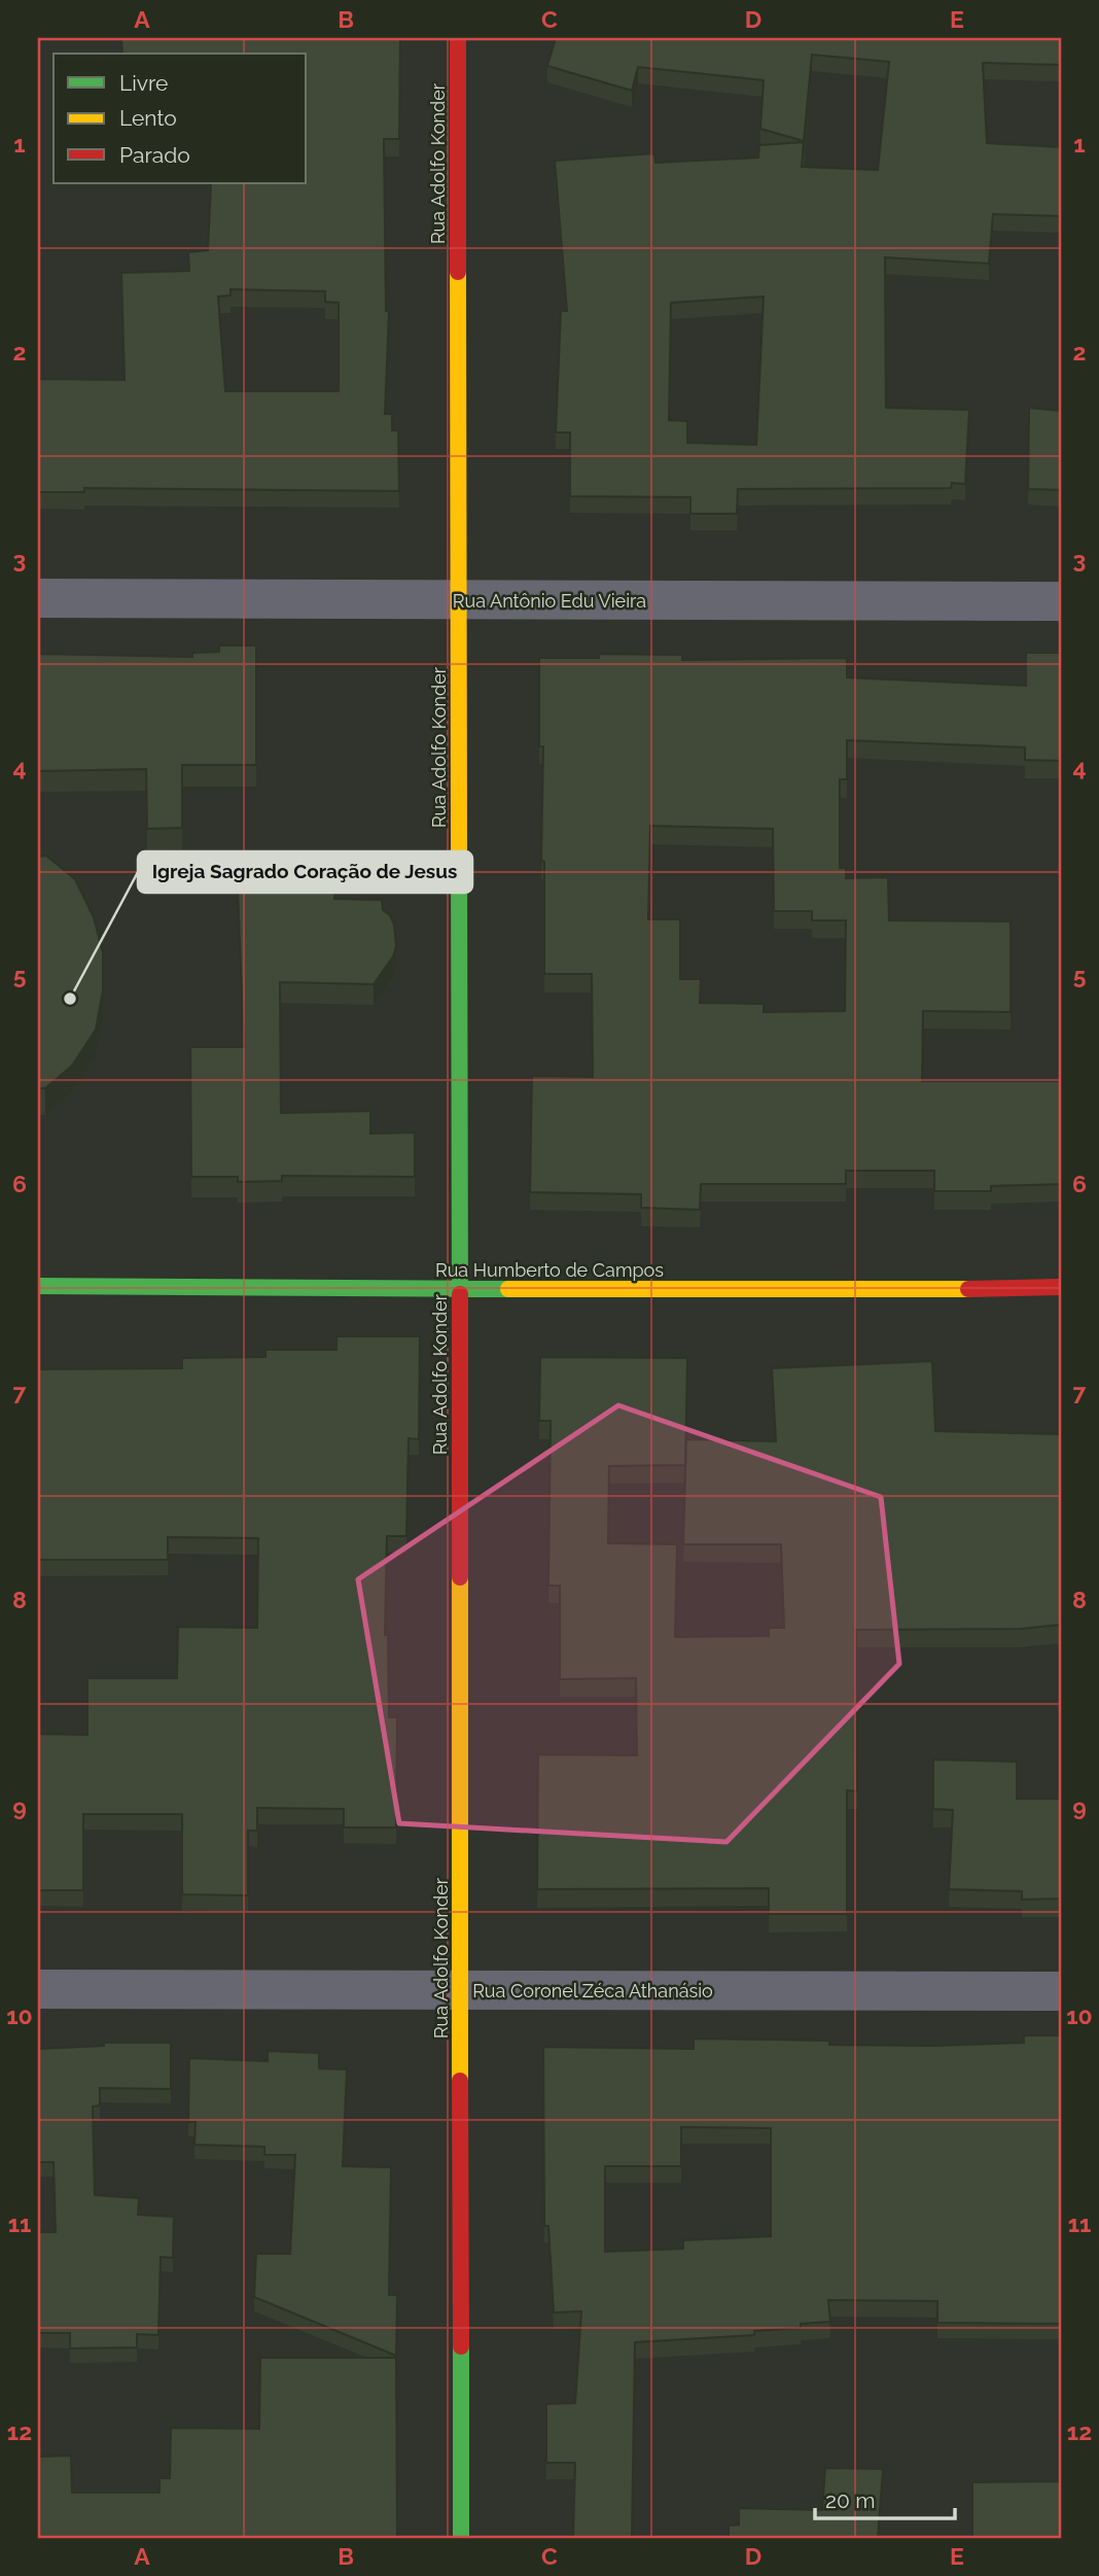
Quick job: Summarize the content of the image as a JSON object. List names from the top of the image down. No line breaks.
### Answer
{"streets":{"street":["Rua Adolfo Konder","Rua Antônio Edu Vieira","Rua Humberto de Campos","Rua Coronel Zéca Athanásio"]},"crossings":[["Rua Adolfo Konder","Rua Antônio Edu Vieira"],["Rua Adolfo Konder","Rua Humberto de Campos"],["Rua Adolfo Konder","Rua Coronel Zéca Athanásio"]],"places":["Igreja Sagrado Coração de Jesus"],"legend":["Livre","Lento","Parado"],"scale_bar":"20 m","grid":{"columns":["A","B","C","D","E"],"rows":["1","2","3","4","5","6","7","8","9","10","11","12"]}}
